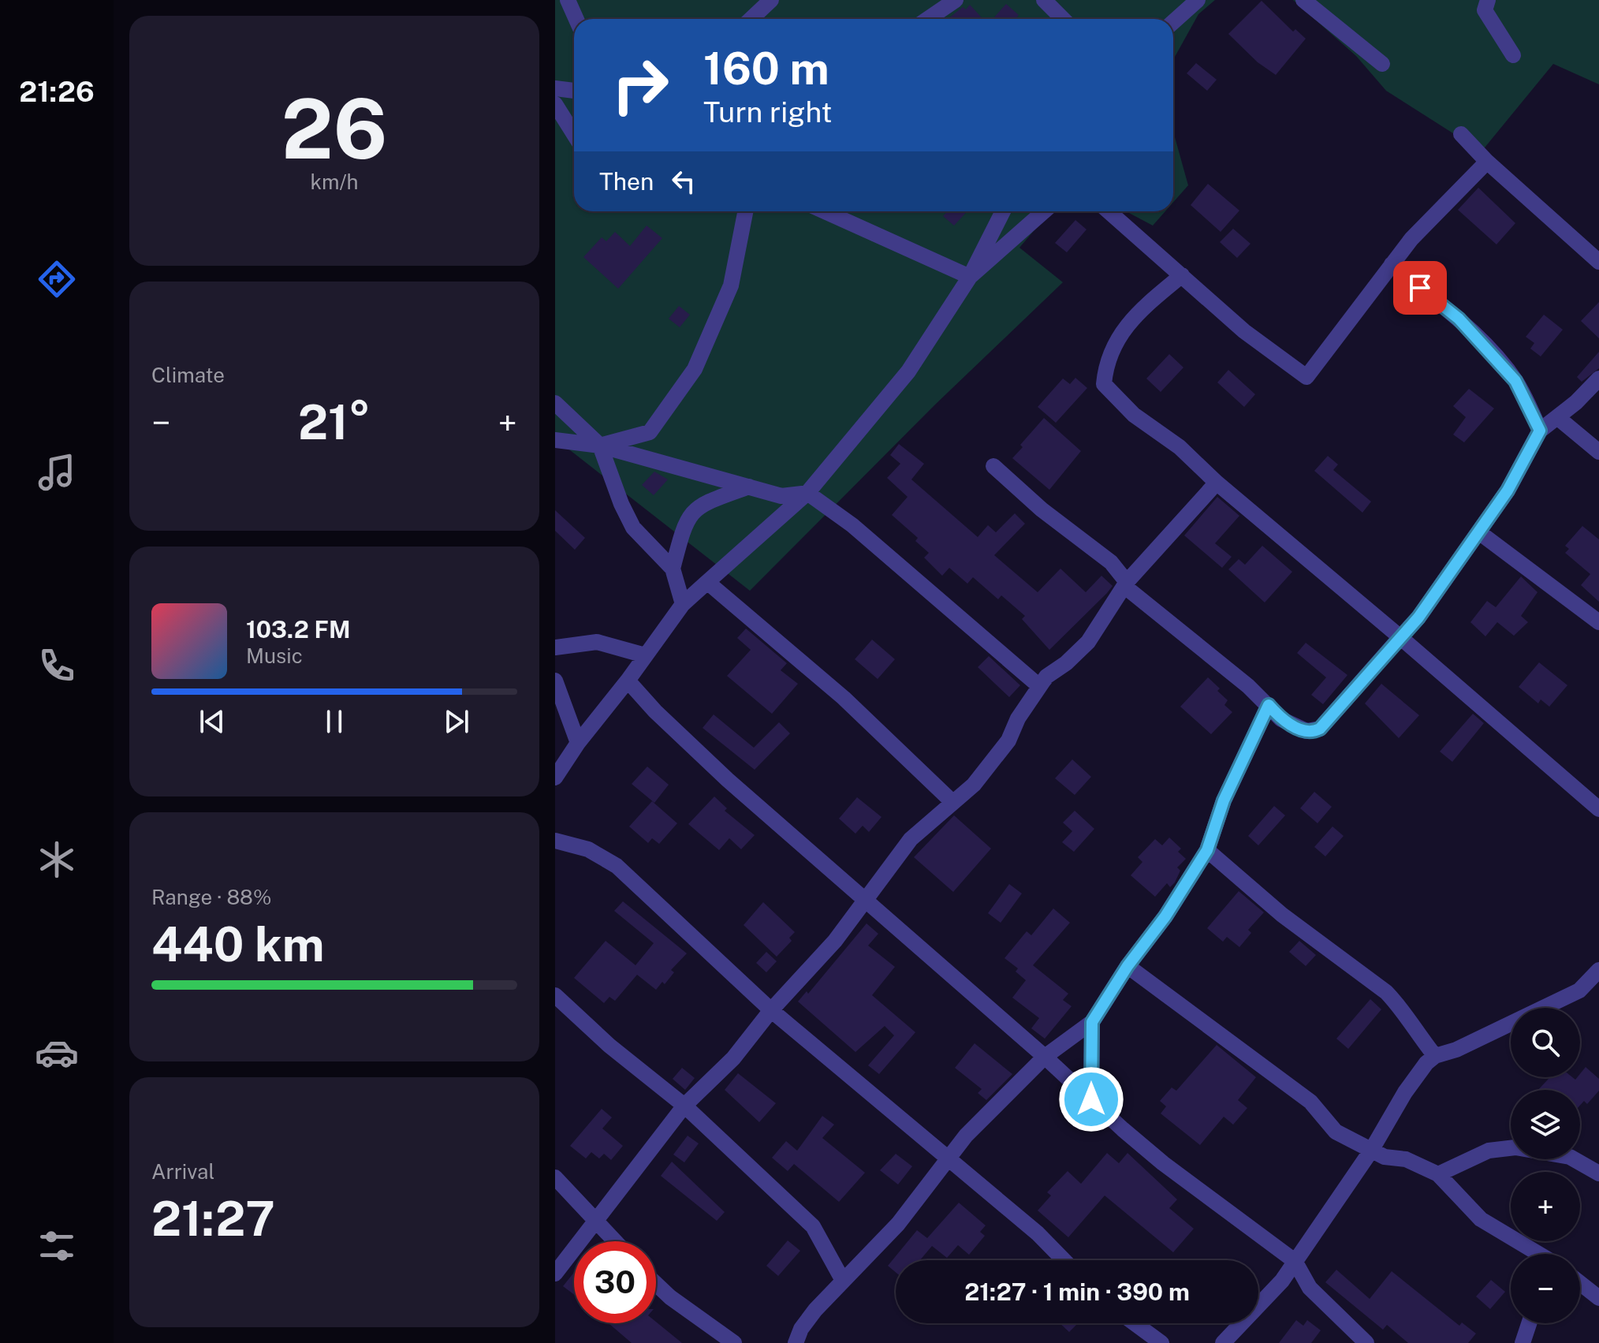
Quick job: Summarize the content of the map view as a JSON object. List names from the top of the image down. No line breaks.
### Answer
{"page":{"tabs":"21:26","tile":[["26","km/h"],"Climate",["Range · 88%","440 km"],["Arrival","21:27"]],"turn":["160 m","Turn right"],"then":"Then","heat":["−","21°","+"],"song":["103.2 FM","Music"],"map_buttons":["+","−"],"limit":"30","trip":"21:27 · 1 min · 390 m"}}
